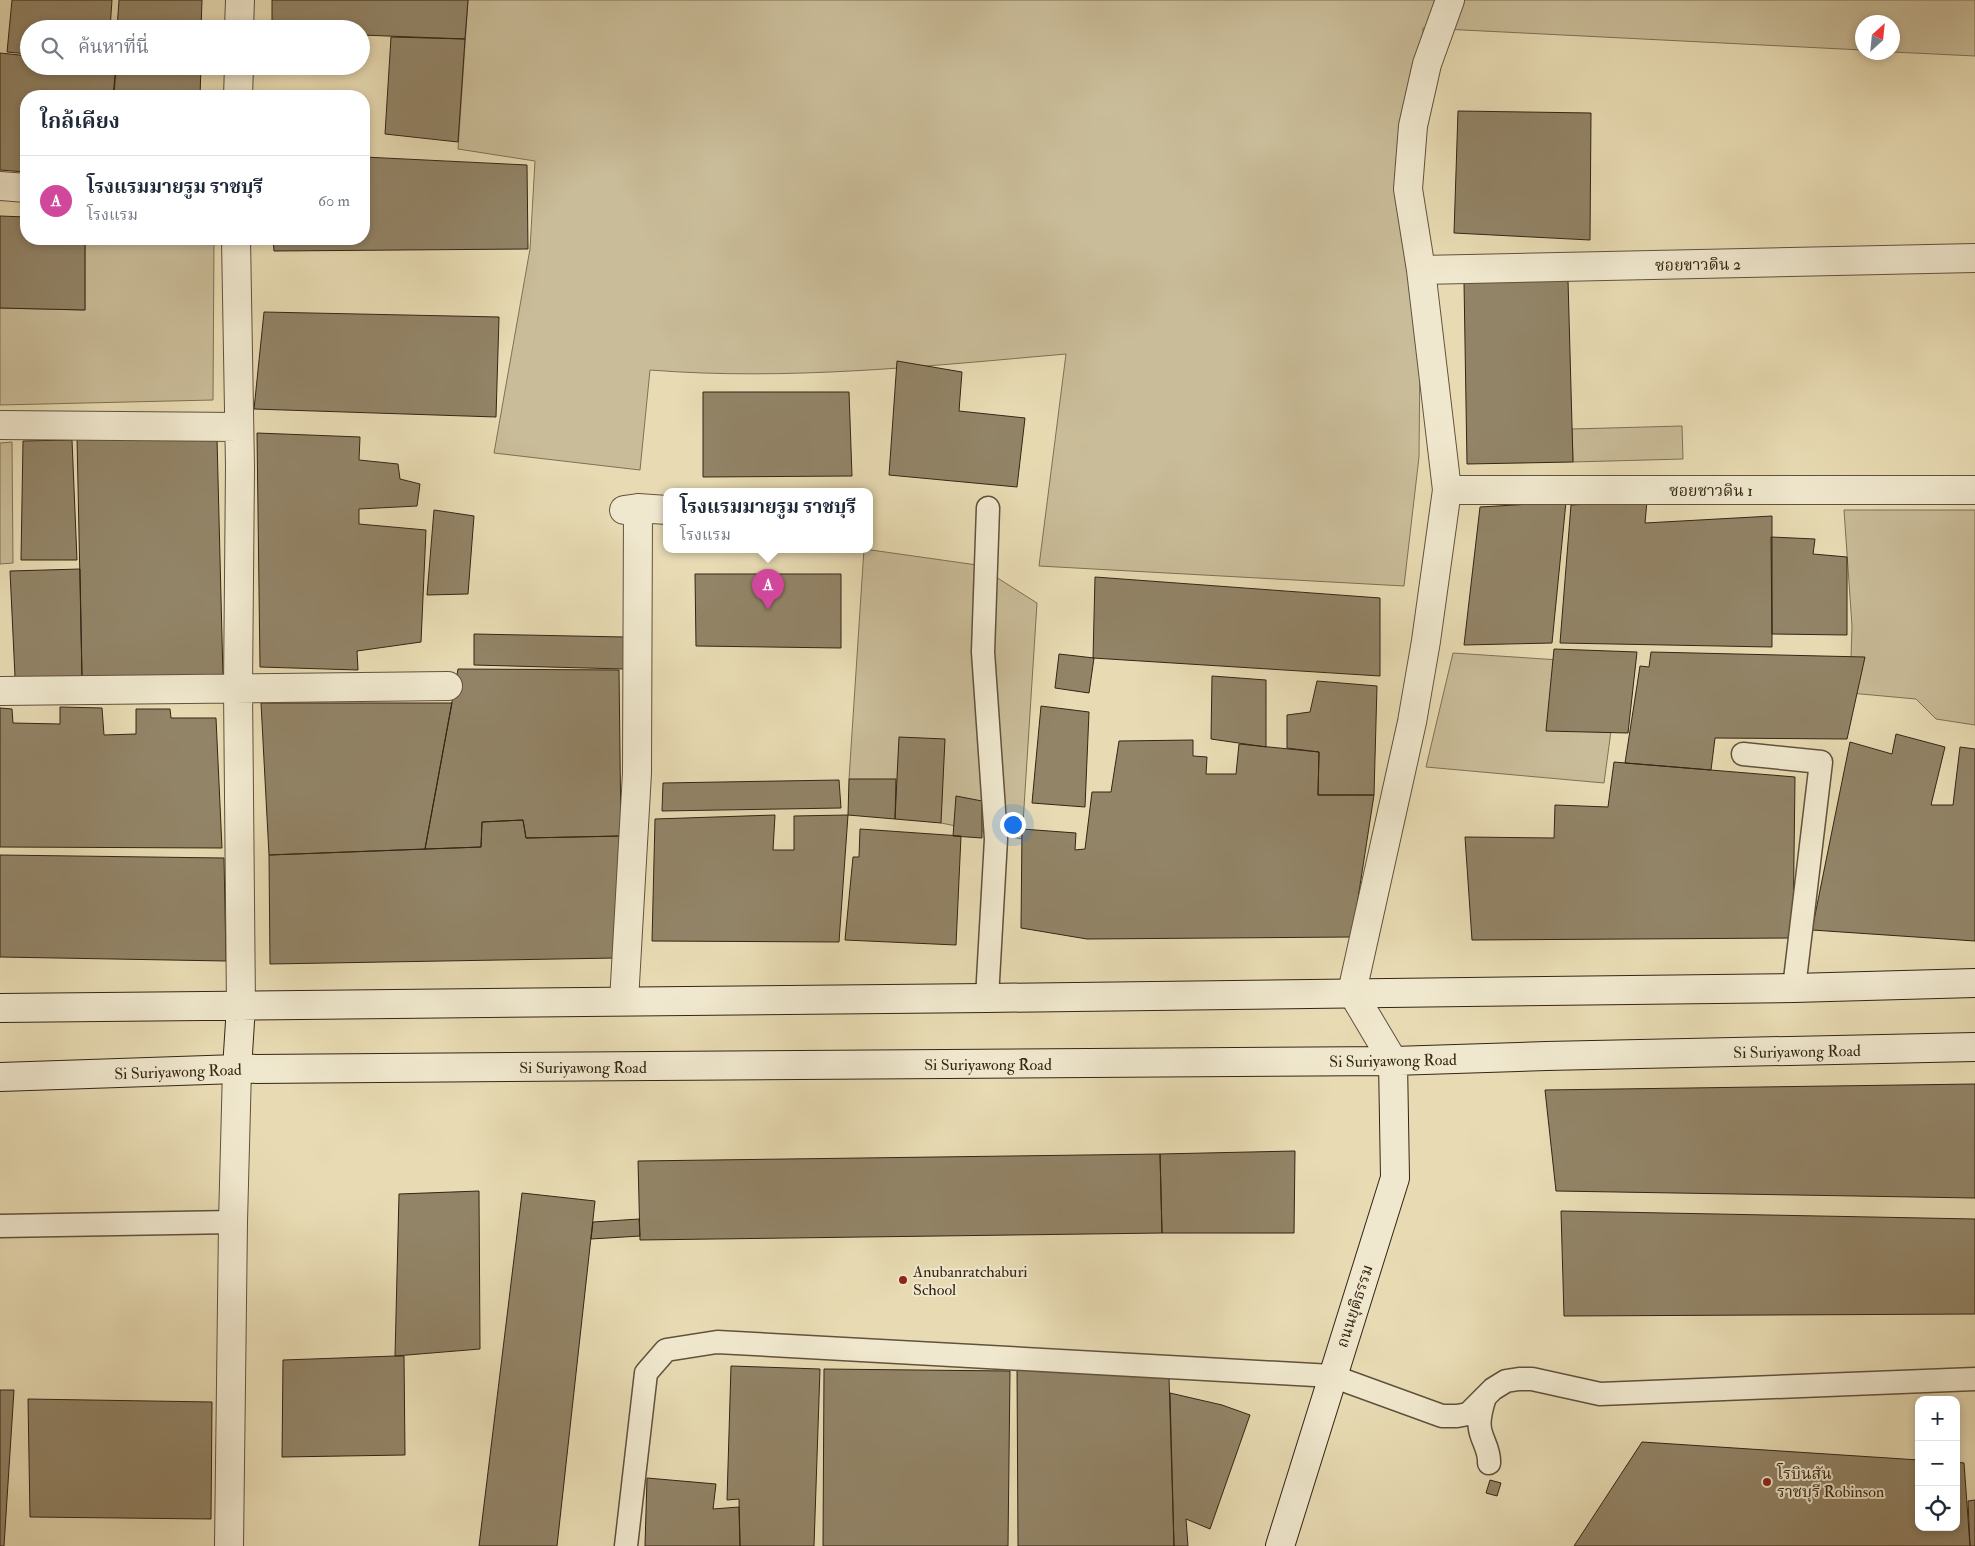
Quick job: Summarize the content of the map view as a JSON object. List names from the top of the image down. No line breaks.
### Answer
{"streets":{"street":["ซอยขาวดิน 2","ซอยชาวดิน 1","Si Suriyawong Road","ถนนยุติธรรม"]},"crossings":[["Si Suriyawong Road","ถนนยุติธรรม"]],"places":["Anubanratchaburi School","โรบินสัน ราชบุรี Robinson"],"north":"top right","page":{"search":"ค้นหาที่นี่","heading":"ใกล้เคียง","list":[{"mark":"A","name":"โรงแรมมายรูม ราชบุรี","note":"โรงแรม","value":"60 m"}],"popup":["โรงแรมมายรูม ราชบุรี","โรงแรม"],"pins":"A","map_buttons":["+","−"]}}
